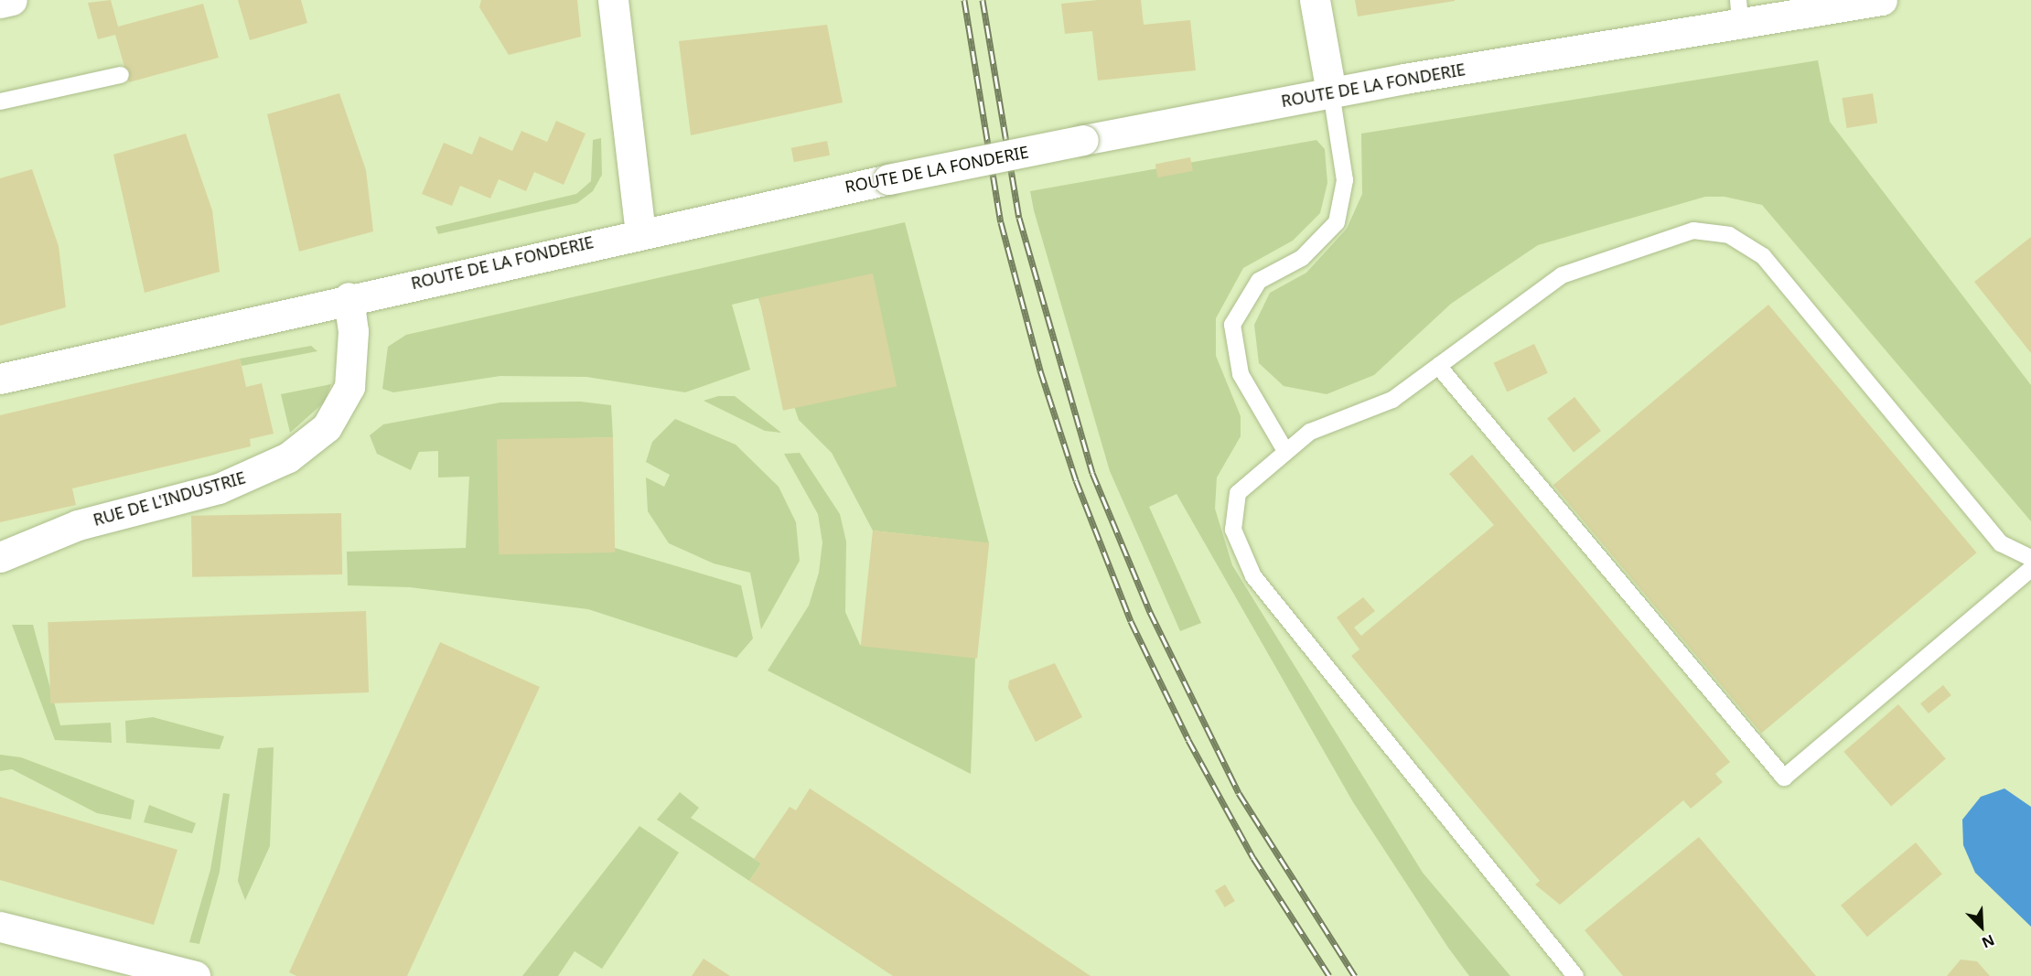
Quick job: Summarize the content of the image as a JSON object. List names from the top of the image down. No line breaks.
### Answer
{"streets":{"main road":["ROUTE DE LA FONDERIE","RUE DE L'INDUSTRIE"]},"crossings":[["ROUTE DE LA FONDERIE","RUE DE L'INDUSTRIE"]],"north":"bottom right"}
